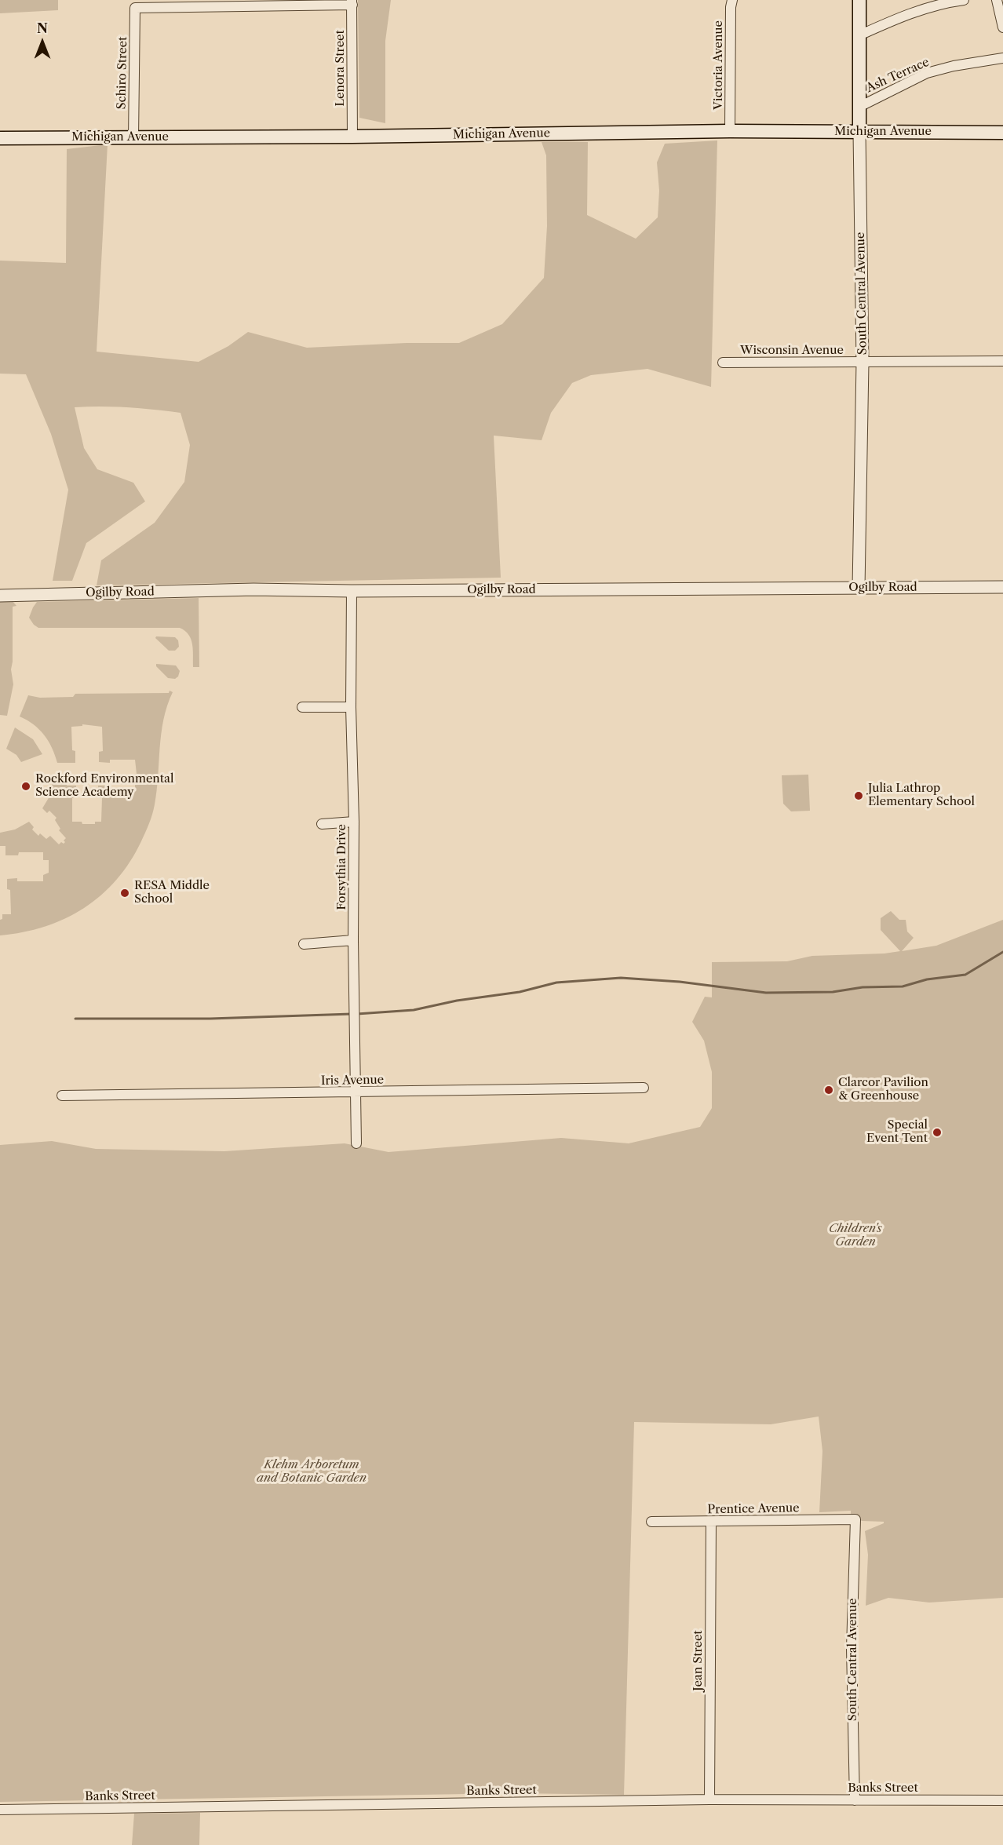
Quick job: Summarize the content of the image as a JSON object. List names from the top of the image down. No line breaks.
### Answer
{"streets":{"main road":["Michigan Avenue","South Central Avenue"],"street":["Victoria Avenue","Lenora Street","Schiro Street","Ash Terrace","Wisconsin Avenue","Ogilby Road","Forsythia Drive","Iris Avenue","Prentice Avenue","Jean Street","Banks Street"]},"crossings":[["Victoria Avenue","Michigan Avenue"],["Lenora Street","Schiro Street"],["Lenora Street","Michigan Avenue"],["Schiro Street","Michigan Avenue"],["Ash Terrace","South Central Avenue"],["Michigan Avenue","South Central Avenue"],["South Central Avenue","Wisconsin Avenue"],["South Central Avenue","Ogilby Road"],["South Central Avenue","Prentice Avenue"],["South Central Avenue","Banks Street"],["Ogilby Road","Forsythia Drive"],["Forsythia Drive","Iris Avenue"],["Prentice Avenue","Jean Street"],["Jean Street","Banks Street"]],"parks":["Children's Garden","Klehm Arboretum and Botanic Garden"],"places":["Rockford Environmental Science Academy","Julia Lathrop Elementary School","RESA Middle School","Clarcor Pavilion & Greenhouse","Special Event Tent"],"north":"top"}
